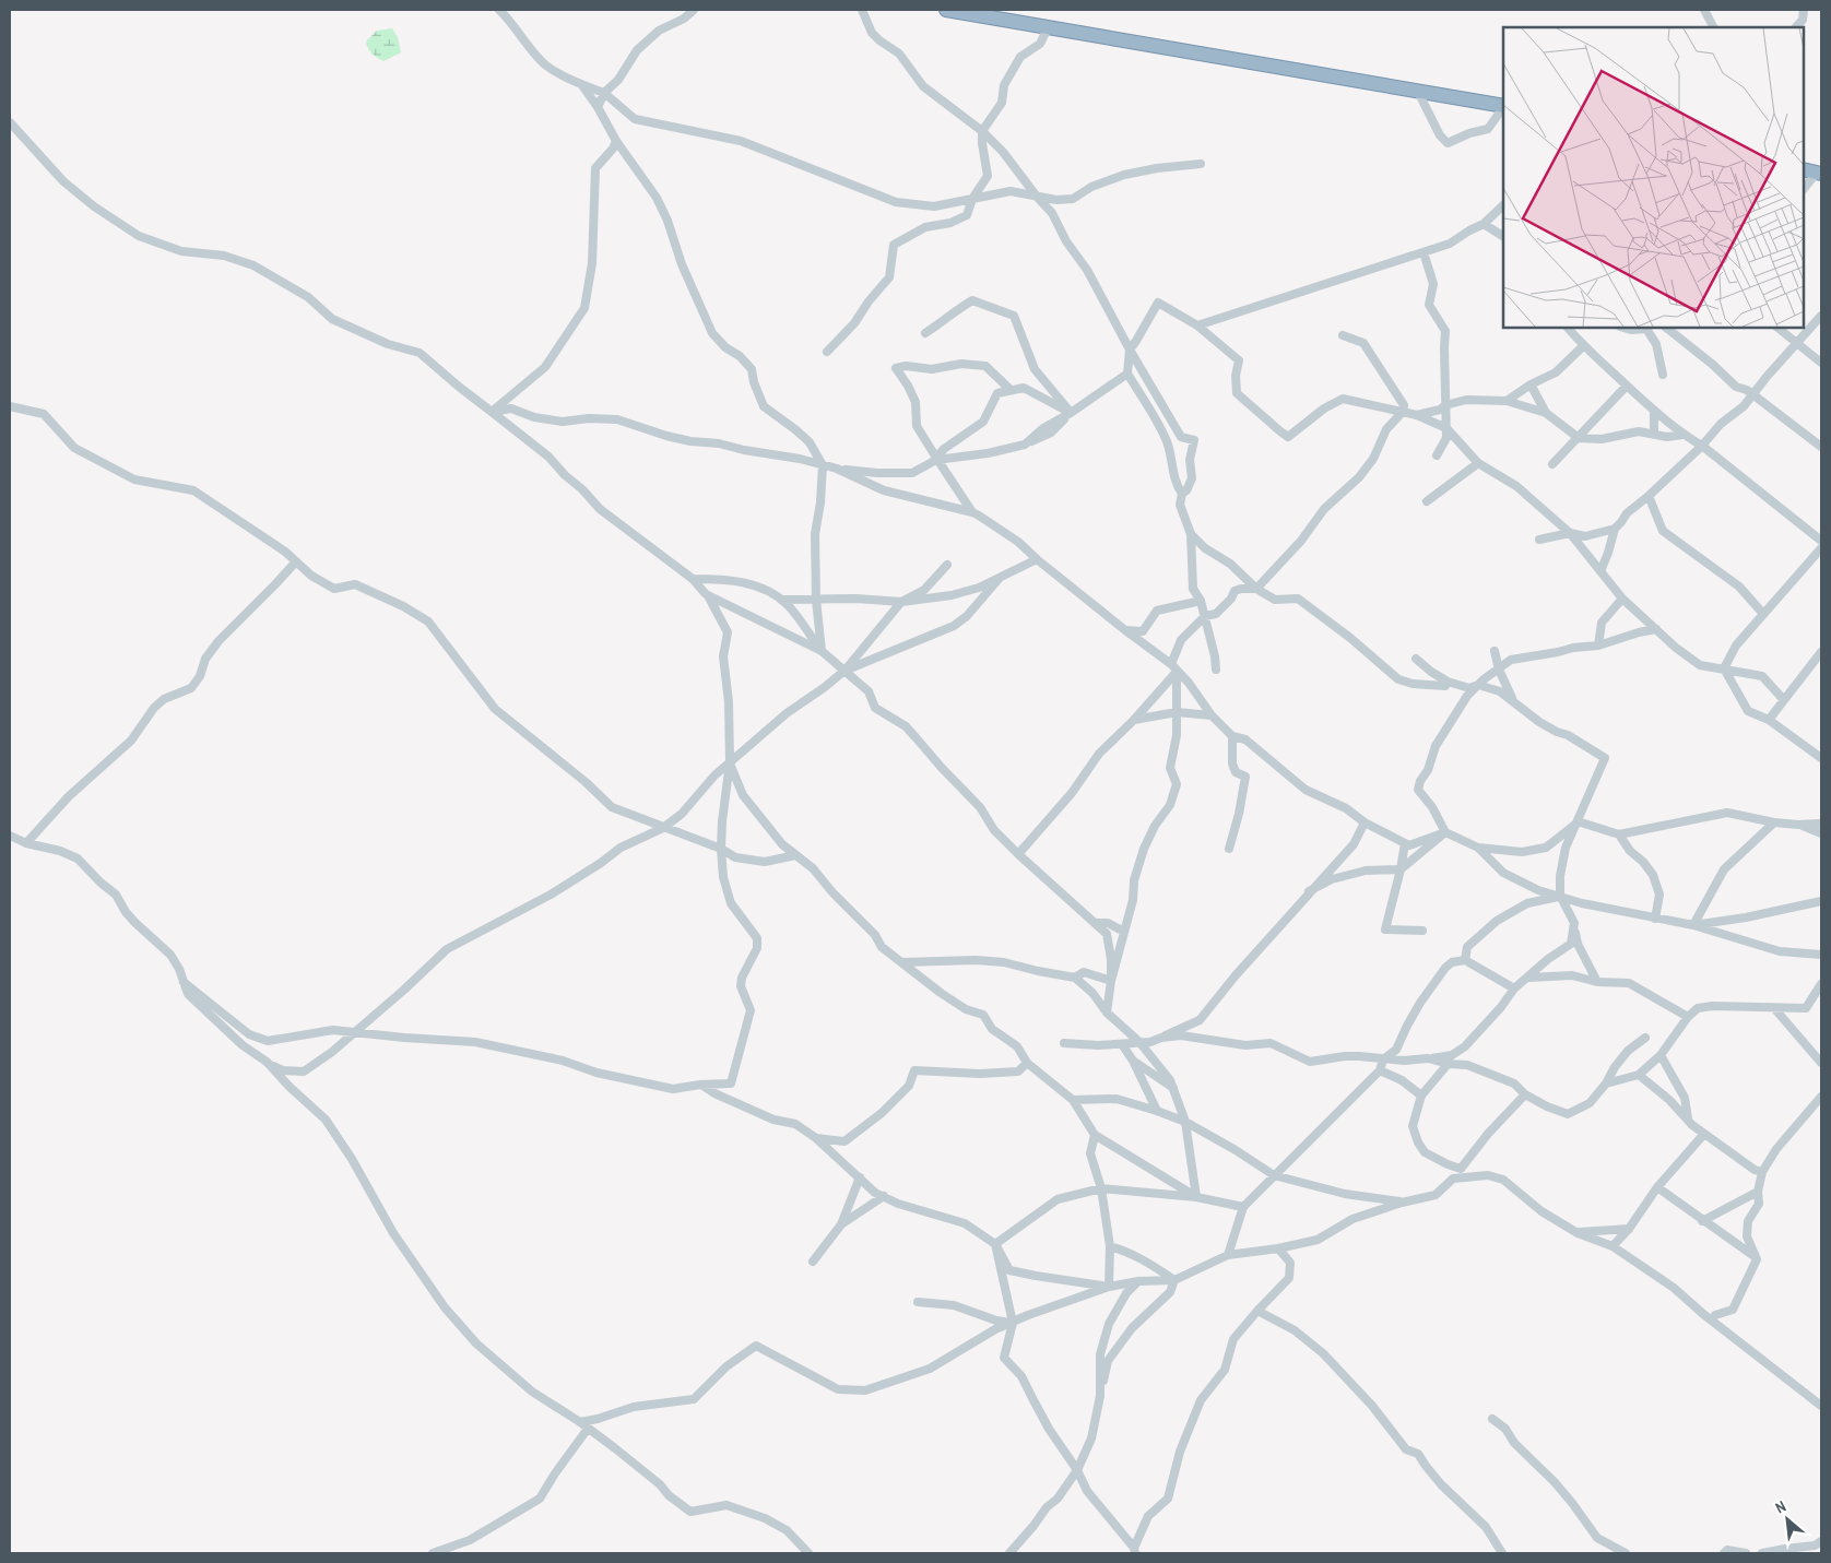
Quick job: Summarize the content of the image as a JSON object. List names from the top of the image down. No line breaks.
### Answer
{"north":"top left"}
